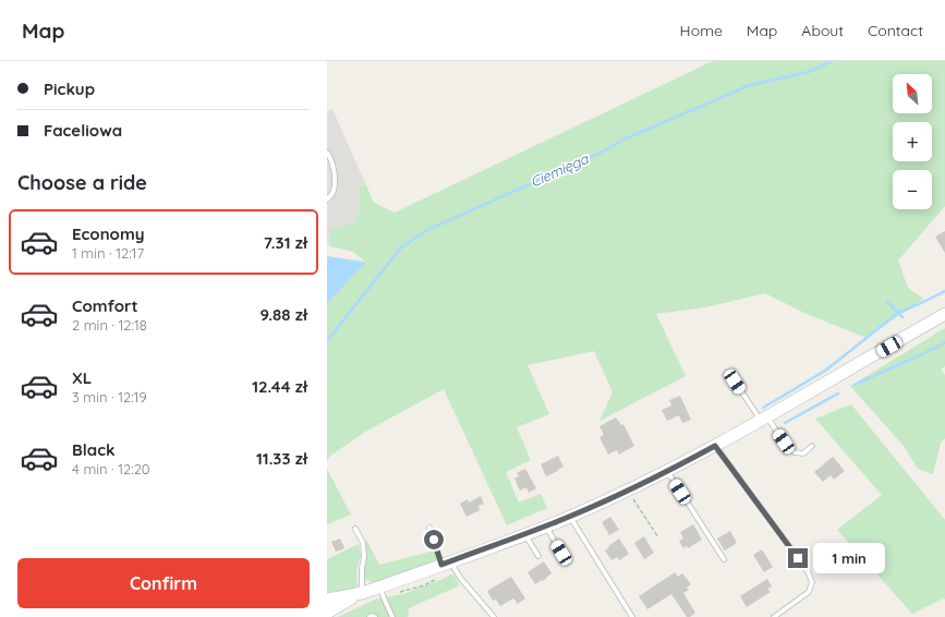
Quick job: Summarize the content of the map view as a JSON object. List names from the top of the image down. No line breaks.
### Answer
{"water":["Ciemięga"],"north":"top left","page":{"header":"Map","nav":["Home","Map","About","Contact"],"banner":["Pickup","Faceliowa"],"map_buttons":["+","−"],"heading":"Choose a ride","list":[{"name":"Economy","note":"1 min · 12:17","value":"7.31 zł"},{"name":"Comfort","note":"2 min · 12:18","value":"9.88 zł"},{"name":"XL","note":"3 min · 12:19","value":"12.44 zł"},{"name":"Black","note":"4 min · 12:20","value":"11.33 zł"}],"bubble":"1 min","buttons":"Confirm"}}
